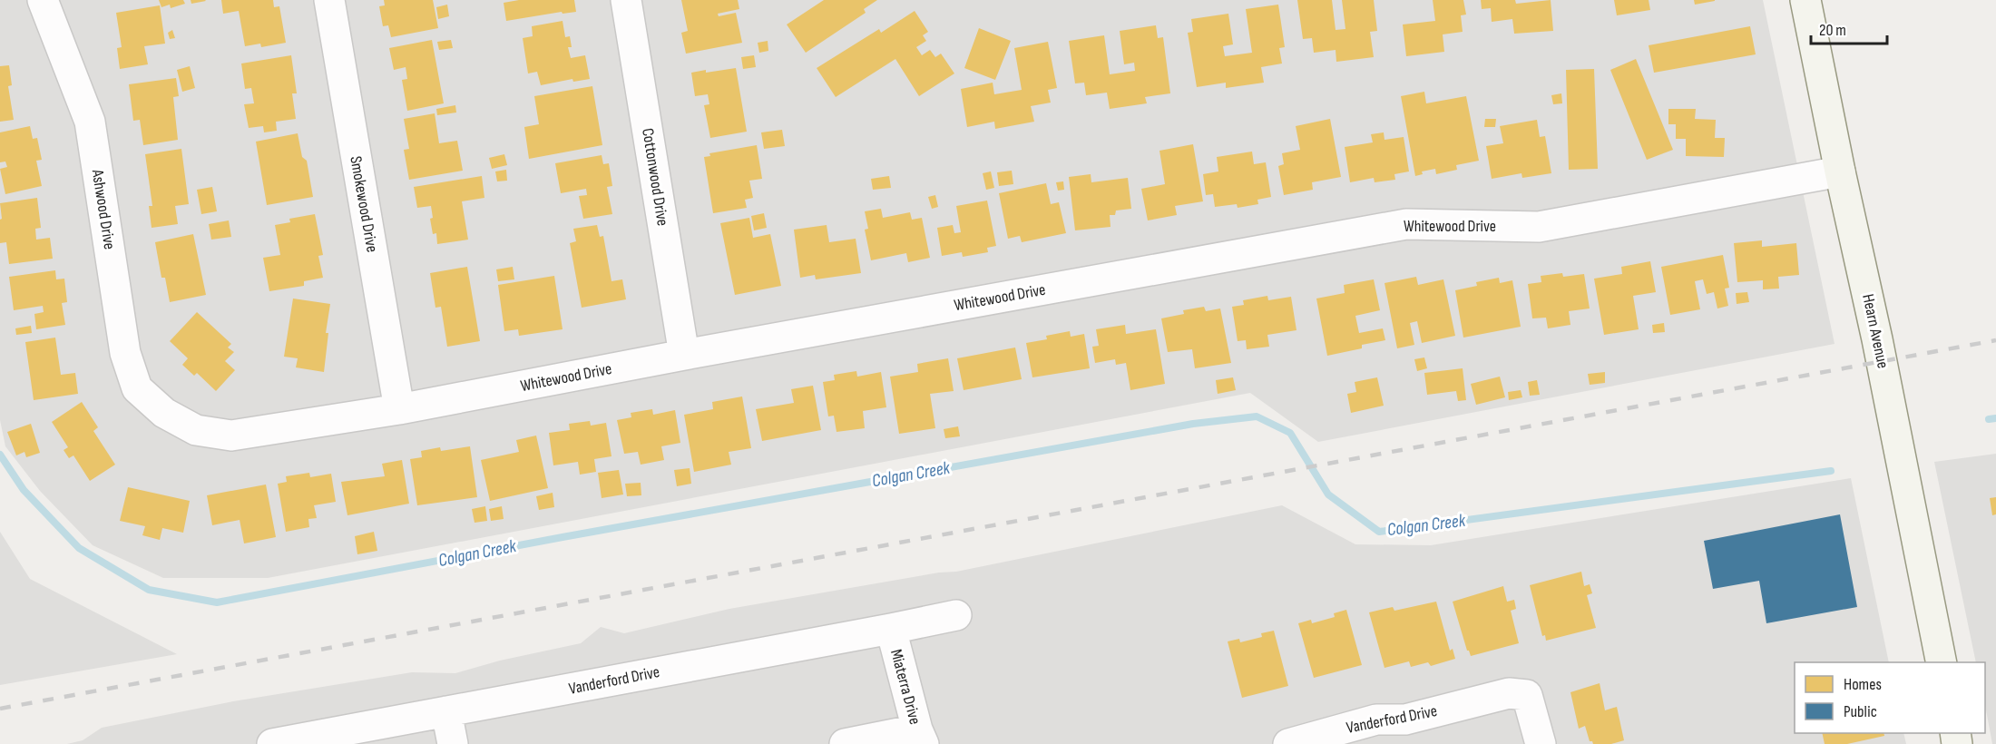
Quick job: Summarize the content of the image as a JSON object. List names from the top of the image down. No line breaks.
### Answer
{"streets":{"main road":["Hearn Avenue"],"street":["Cottonwood Drive","Smokewood Drive","Ashwood Drive","Whitewood Drive","Vanderford Drive","Miaterra Drive"]},"crossings":[["Cottonwood Drive","Whitewood Drive"],["Smokewood Drive","Whitewood Drive"],["Ashwood Drive","Whitewood Drive"],["Whitewood Drive","Hearn Avenue"],["Vanderford Drive","Miaterra Drive"]],"water":["Colgan Creek"],"legend":["Homes","Public"],"scale_bar":"20 m"}
